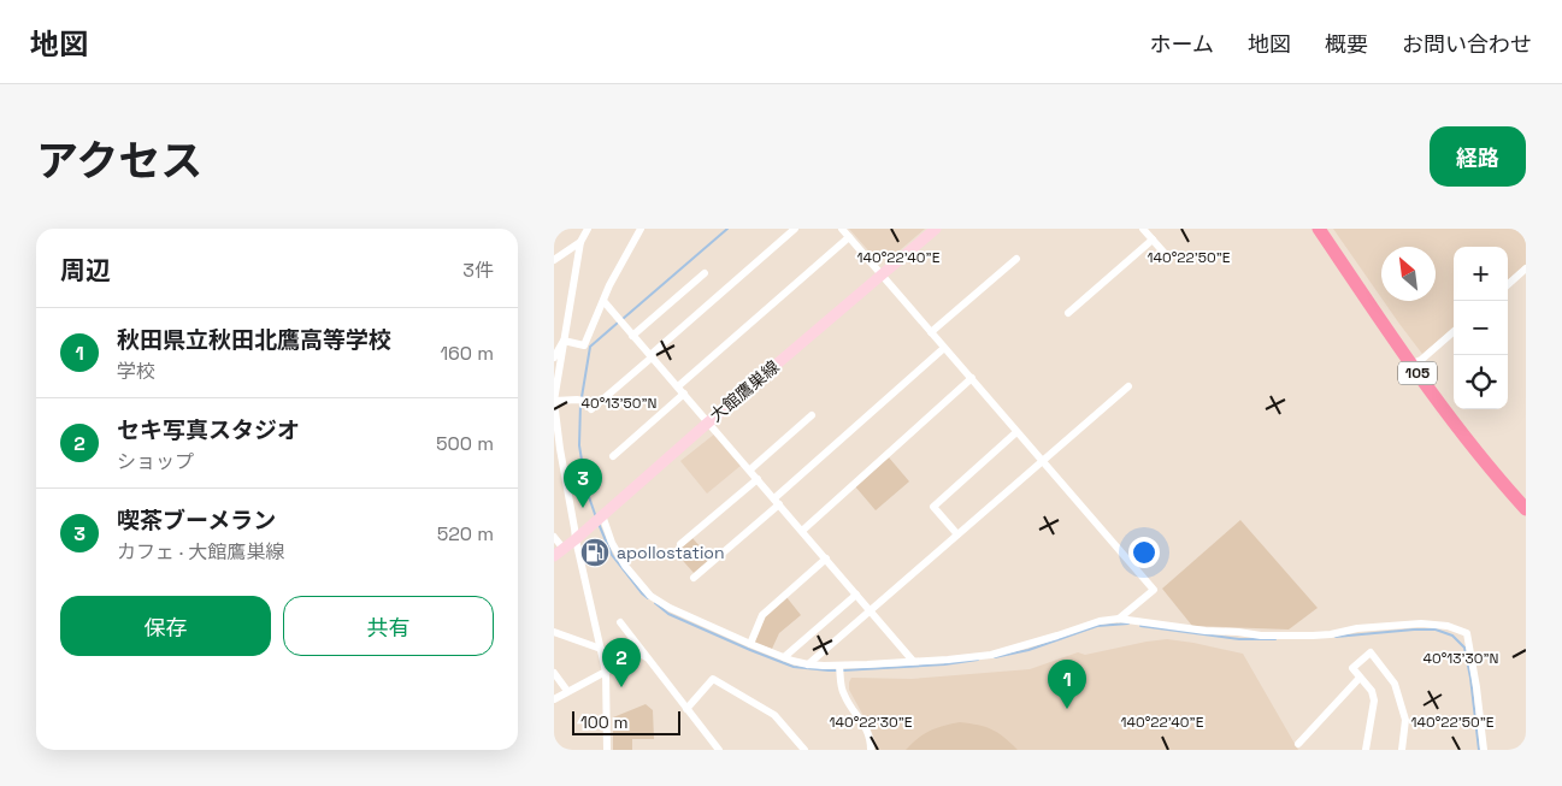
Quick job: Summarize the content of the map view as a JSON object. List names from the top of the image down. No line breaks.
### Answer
{"streets":{"highway":["105"],"main road":["大館鷹巣線"]},"places":{"fuel station":["apollostation"]},"scale_bar":"100 m","north":"top left","page":{"header":"地図","nav":["ホーム","地図","概要","お問い合わせ"],"title":"アクセス","buttons":["経路",["保存","共有"]],"heading":["周辺","3件"],"map_buttons":["+","−"],"list":[{"mark":"1","name":"秋田県立秋田北鷹高等学校","note":"学校","value":"160 m"},{"mark":"2","name":"セキ写真スタジオ","note":"ショップ","value":"500 m"},{"mark":"3","name":"喫茶ブーメラン","note":"カフェ · 大館鷹巣線","value":"520 m"}],"pins":["3","2","1"],"scale":"100 m"},"coordinates":["140°22'40\"E","140°22'50\"E","40°13'50\"N","40°13'30\"N","140°22'30\"E"]}
